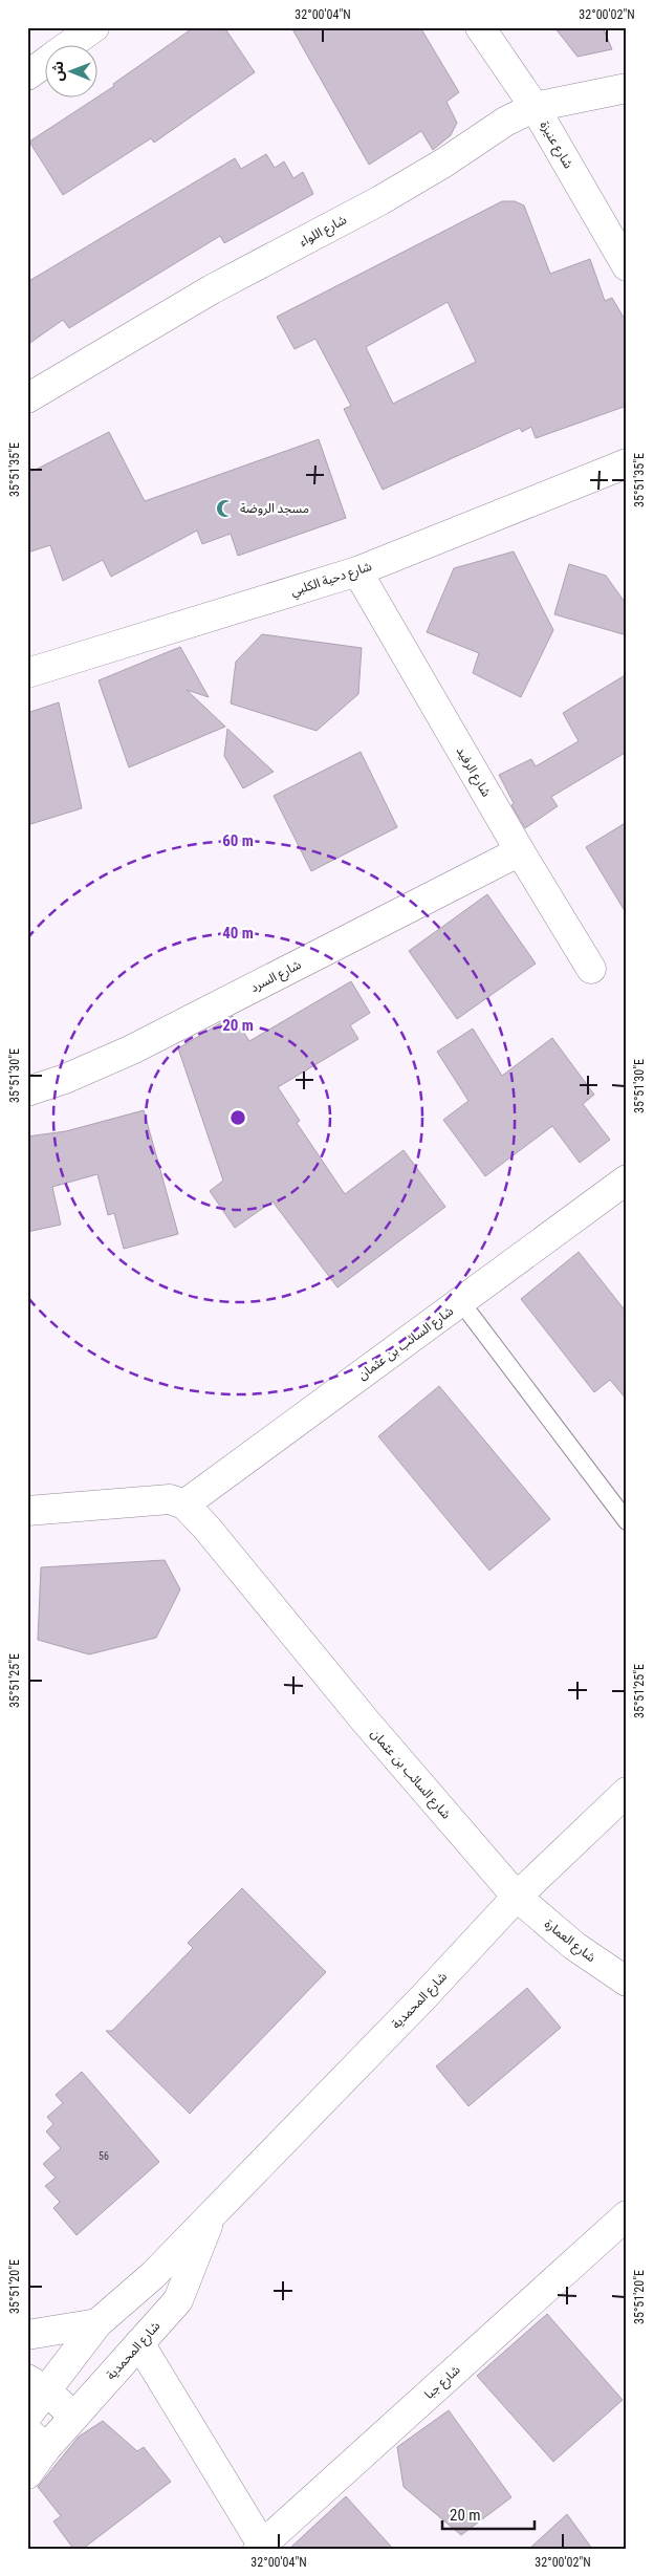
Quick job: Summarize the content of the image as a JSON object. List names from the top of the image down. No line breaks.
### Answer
{"streets":{"street":["شارع عنيزة","شارع اللواء","شارع دحية الكلبي","شارع الرفيد","شارع السرد","شارع السائب بن عثمان","شارع العمارة","شارع المحمدية","شارع جبا"]},"crossings":[["شارع عنيزة","شارع اللواء"],["شارع دحية الكلبي","شارع الرفيد"],["شارع الرفيد","شارع السرد"],["شارع السائب بن عثمان","شارع العمارة"],["شارع السائب بن عثمان","شارع المحمدية"],["شارع العمارة","شارع المحمدية"]],"places":{"mosque":["مسجد الروضة"]},"house_numbers":["56"],"scale_bar":"20 m","north":"left","coordinates":["32°00'04\"N","32°00'02\"N","35°51'35\"E","35°51'30\"E","35°51'25\"E","35°51'20\"E"],"rings":["60 m","40 m","20 m"]}
